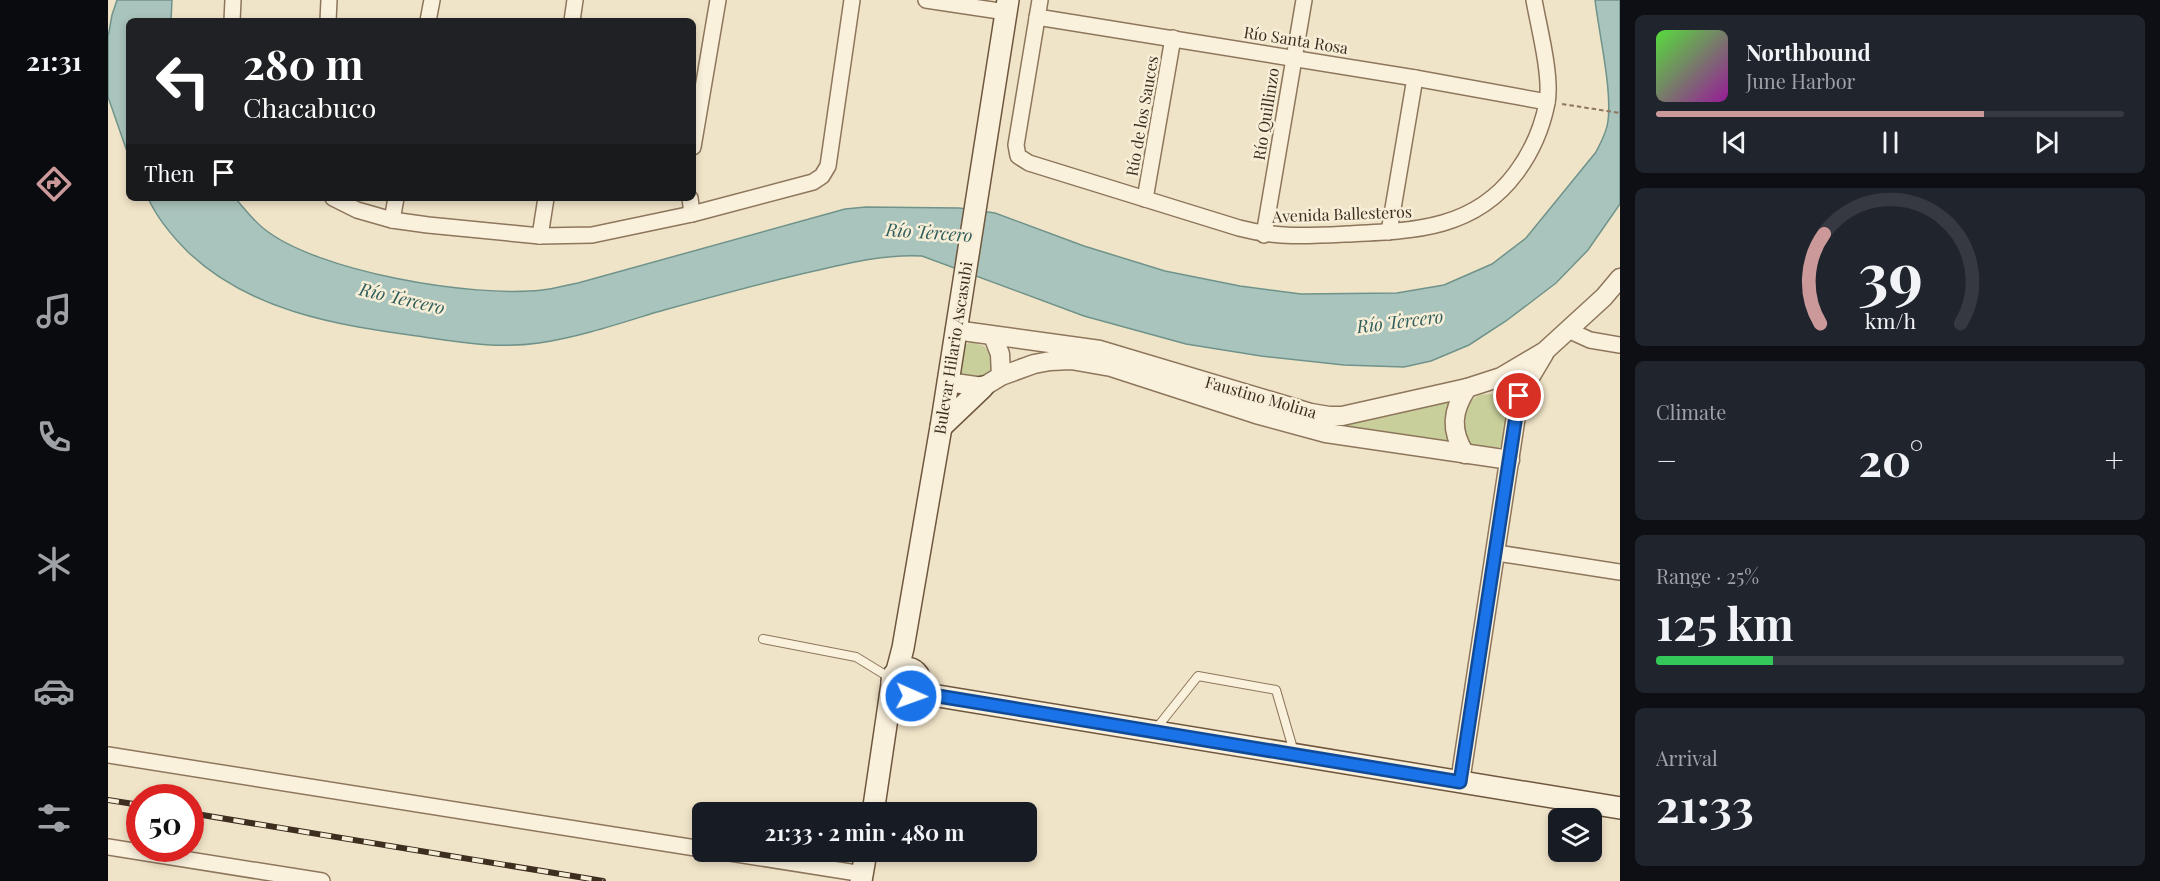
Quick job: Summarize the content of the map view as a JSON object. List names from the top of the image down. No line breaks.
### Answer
{"streets":{"main road":["Bulevar Hilario Ascasubi"],"street":["Río Santa Rosa","Río Quillinzo","Río de los Sauces","Avenida Ballesteros","Faustino Molina"]},"crossings":[["Río Santa Rosa","Río Quillinzo"],["Río Santa Rosa","Río de los Sauces"],["Río Santa Rosa","Avenida Ballesteros"],["Río Quillinzo","Avenida Ballesteros"],["Río de los Sauces","Avenida Ballesteros"],["Bulevar Hilario Ascasubi","Faustino Molina"]],"water":["Río Tercero"],"page":{"tabs":"21:31","turn":["280 m","Chacabuco"],"song":["Northbound","June Harbor"],"then":"Then","tile":["Climate",["Range · 25%","125 km"],["Arrival","21:33"]],"heat":["−","20°","+"],"limit":"50","trip":"21:33 · 2 min · 480 m","gauge":["39","km/h"]}}
